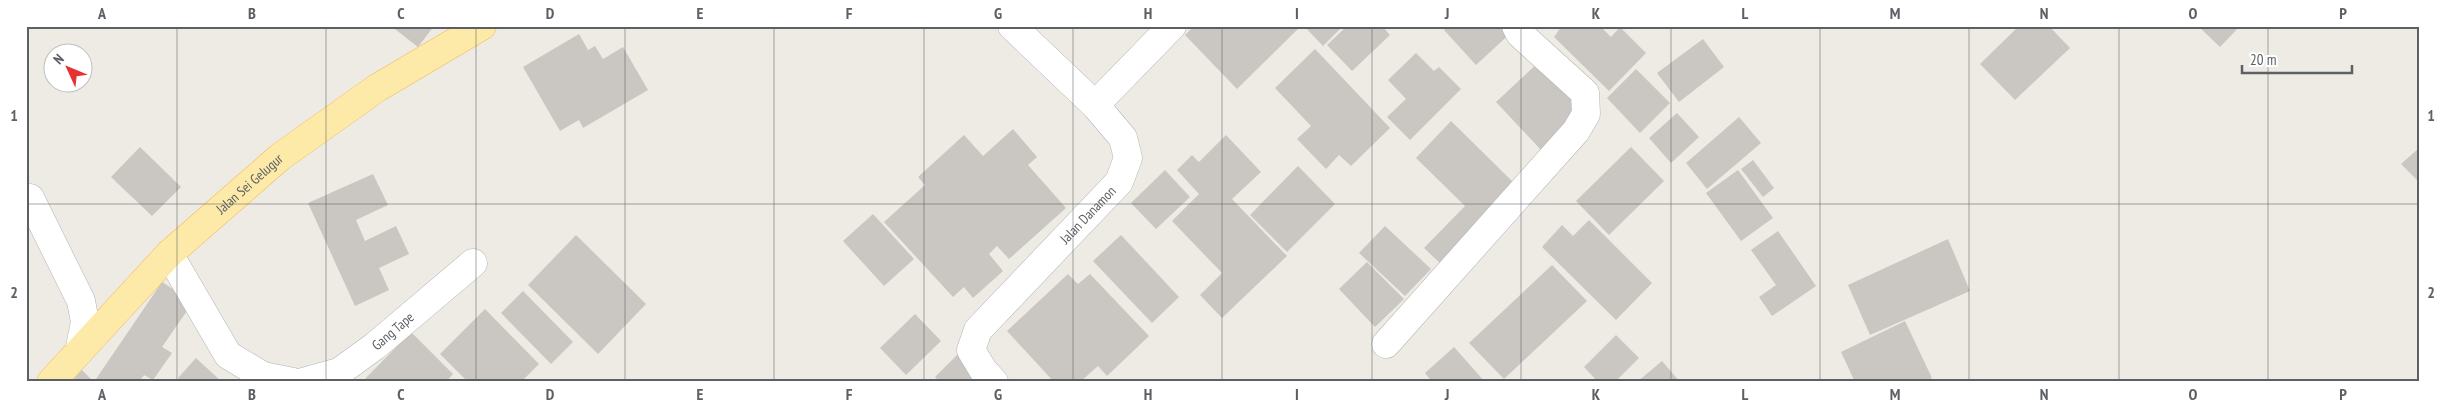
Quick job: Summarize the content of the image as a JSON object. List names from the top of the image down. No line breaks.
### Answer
{"streets":{"main road":["Jalan Sei Gelugur"],"street":["Jalan Danamon","Gang Tape"]},"scale_bar":"20 m","north":"top left","grid":{"columns":["A","B","C","D","E","F","G","H","I","J","K","L","M","N","O","P"],"rows":["1","2"]}}
